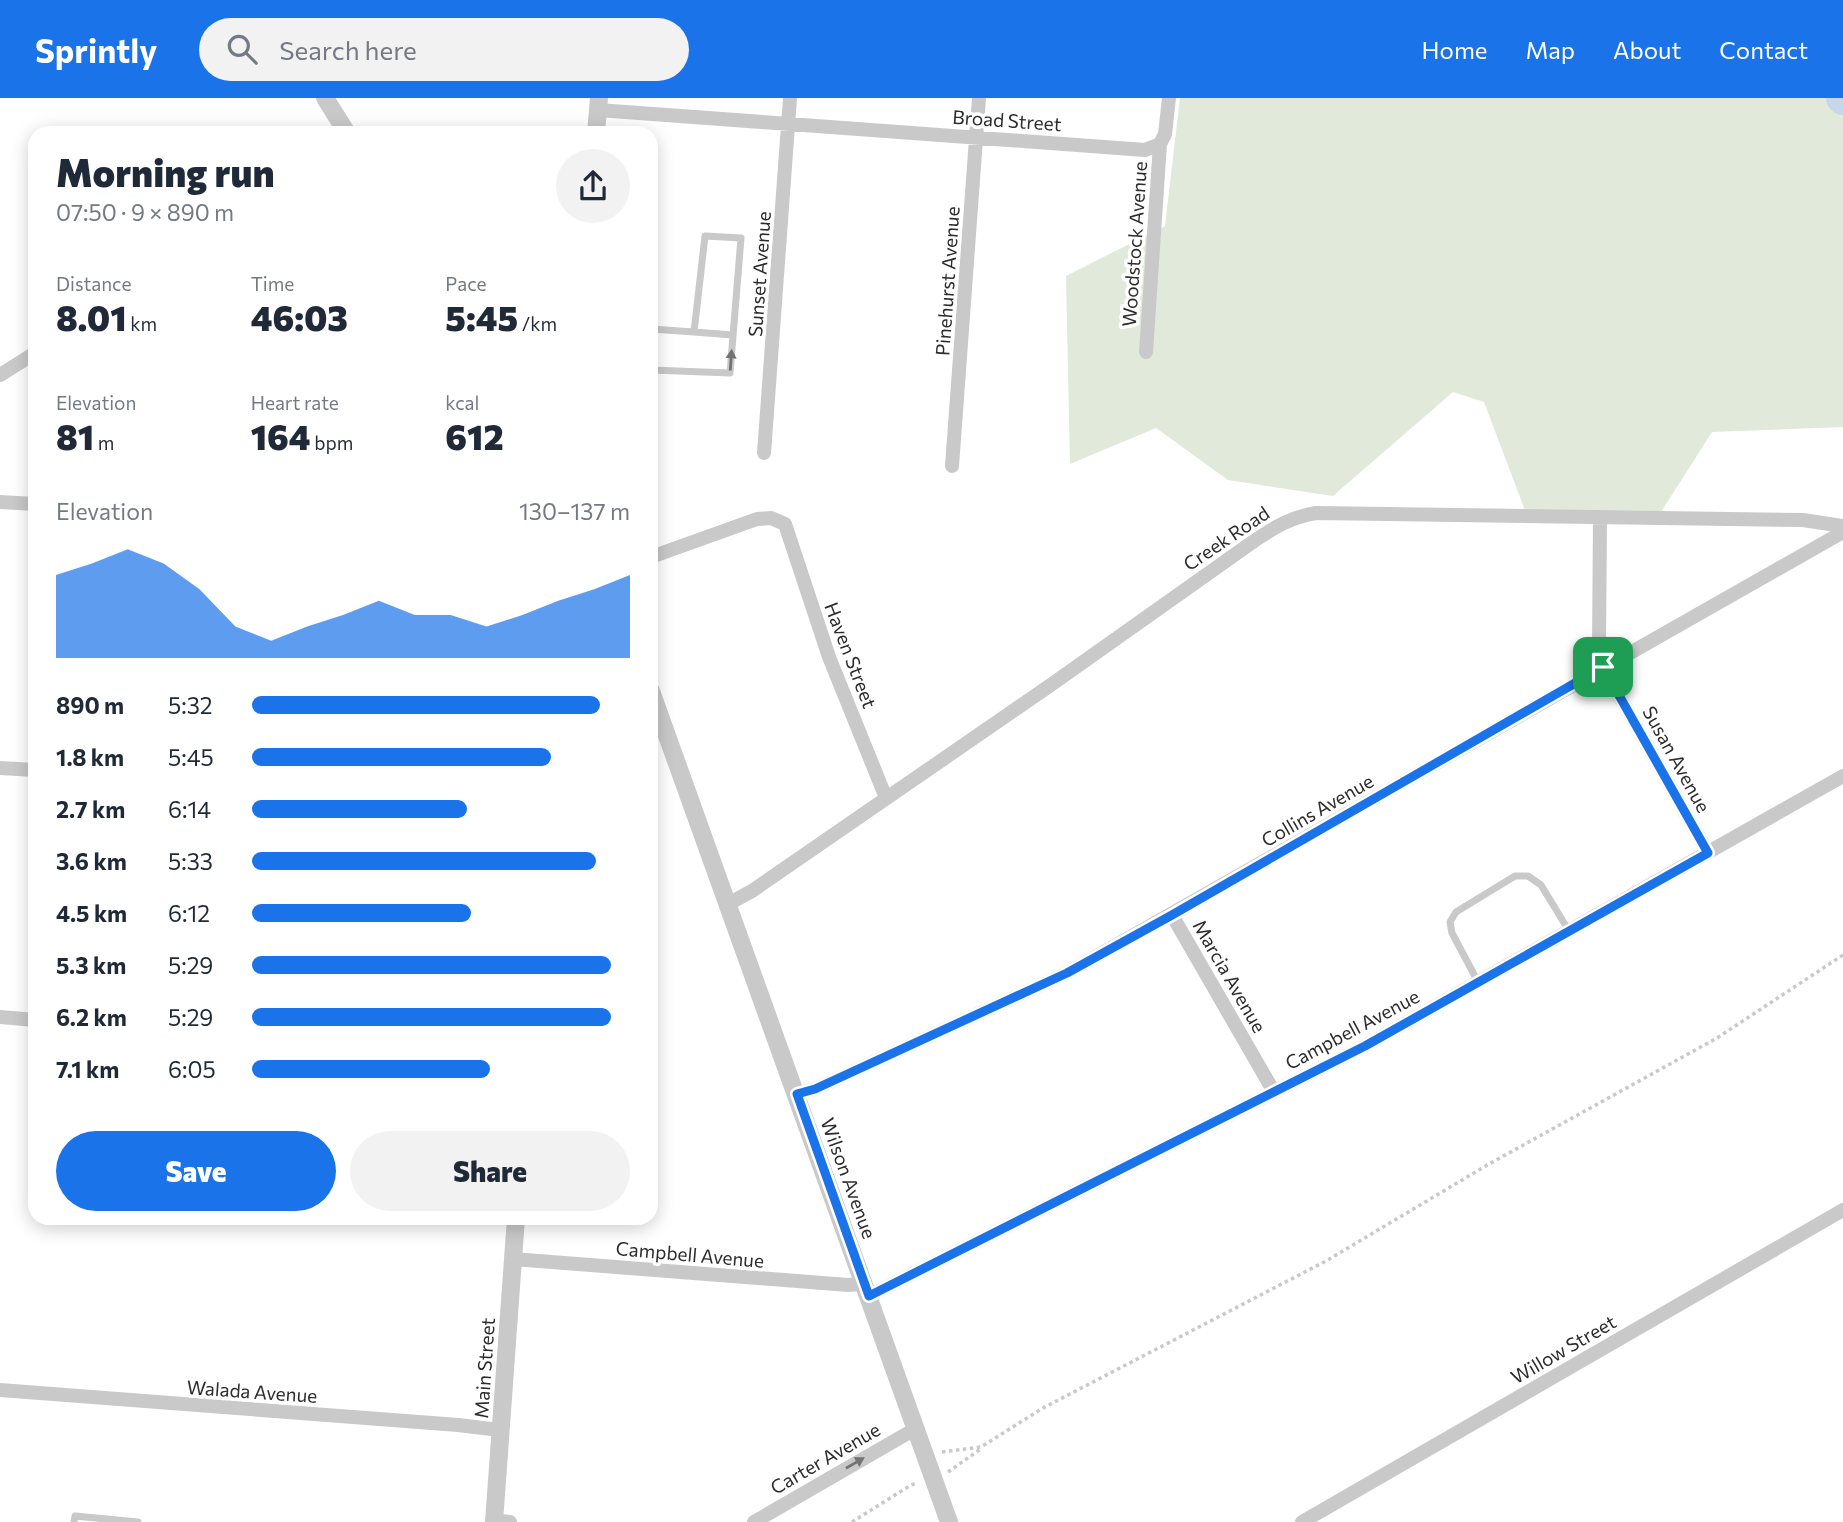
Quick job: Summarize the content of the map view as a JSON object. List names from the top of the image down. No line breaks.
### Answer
{"streets":{"street":["Broad Street","Woodstock Avenue","Sunset Avenue","Pinehurst Avenue","Creek Road","Haven Street","Susan Avenue","Collins Avenue","Marcia Avenue","Campbell Avenue","Wilson Avenue","Willow Street","Main Street","Walada Avenue","Carter Avenue"]},"crossings":[["Broad Street","Woodstock Avenue"],["Broad Street","Sunset Avenue"],["Broad Street","Pinehurst Avenue"],["Creek Road","Haven Street"],["Creek Road","Susan Avenue"],["Creek Road","Wilson Avenue"],["Susan Avenue","Collins Avenue"],["Susan Avenue","Campbell Avenue"],["Collins Avenue","Marcia Avenue"],["Collins Avenue","Wilson Avenue"],["Marcia Avenue","Campbell Avenue"],["Campbell Avenue","Wilson Avenue"],["Campbell Avenue","Main Street"],["Wilson Avenue","Carter Avenue"],["Main Street","Walada Avenue"]],"one_way":["Carter Avenue"],"page":{"header":"Sprintly","search":"Search here","nav":["Home","Map","About","Contact"],"heading":["Morning run","07:50 · 9 × 890 m"],"stats":[["Distance","8.01 km"],["Time","46:03"],["Pace","5:45 /km"],["Elevation","81 m"],["Heart rate","164 bpm"],["kcal","612"]],"chart":["Elevation","130–137 m"],"list":[{"name":"890 m","note":"5:32"},{"name":"1.8 km","note":"5:45"},{"name":"2.7 km","note":"6:14"},{"name":"3.6 km","note":"5:33"},{"name":"4.5 km","note":"6:12"},{"name":"5.3 km","note":"5:29"},{"name":"6.2 km","note":"5:29"},{"name":"7.1 km","note":"6:05"}],"buttons":["Save","Share"]}}
